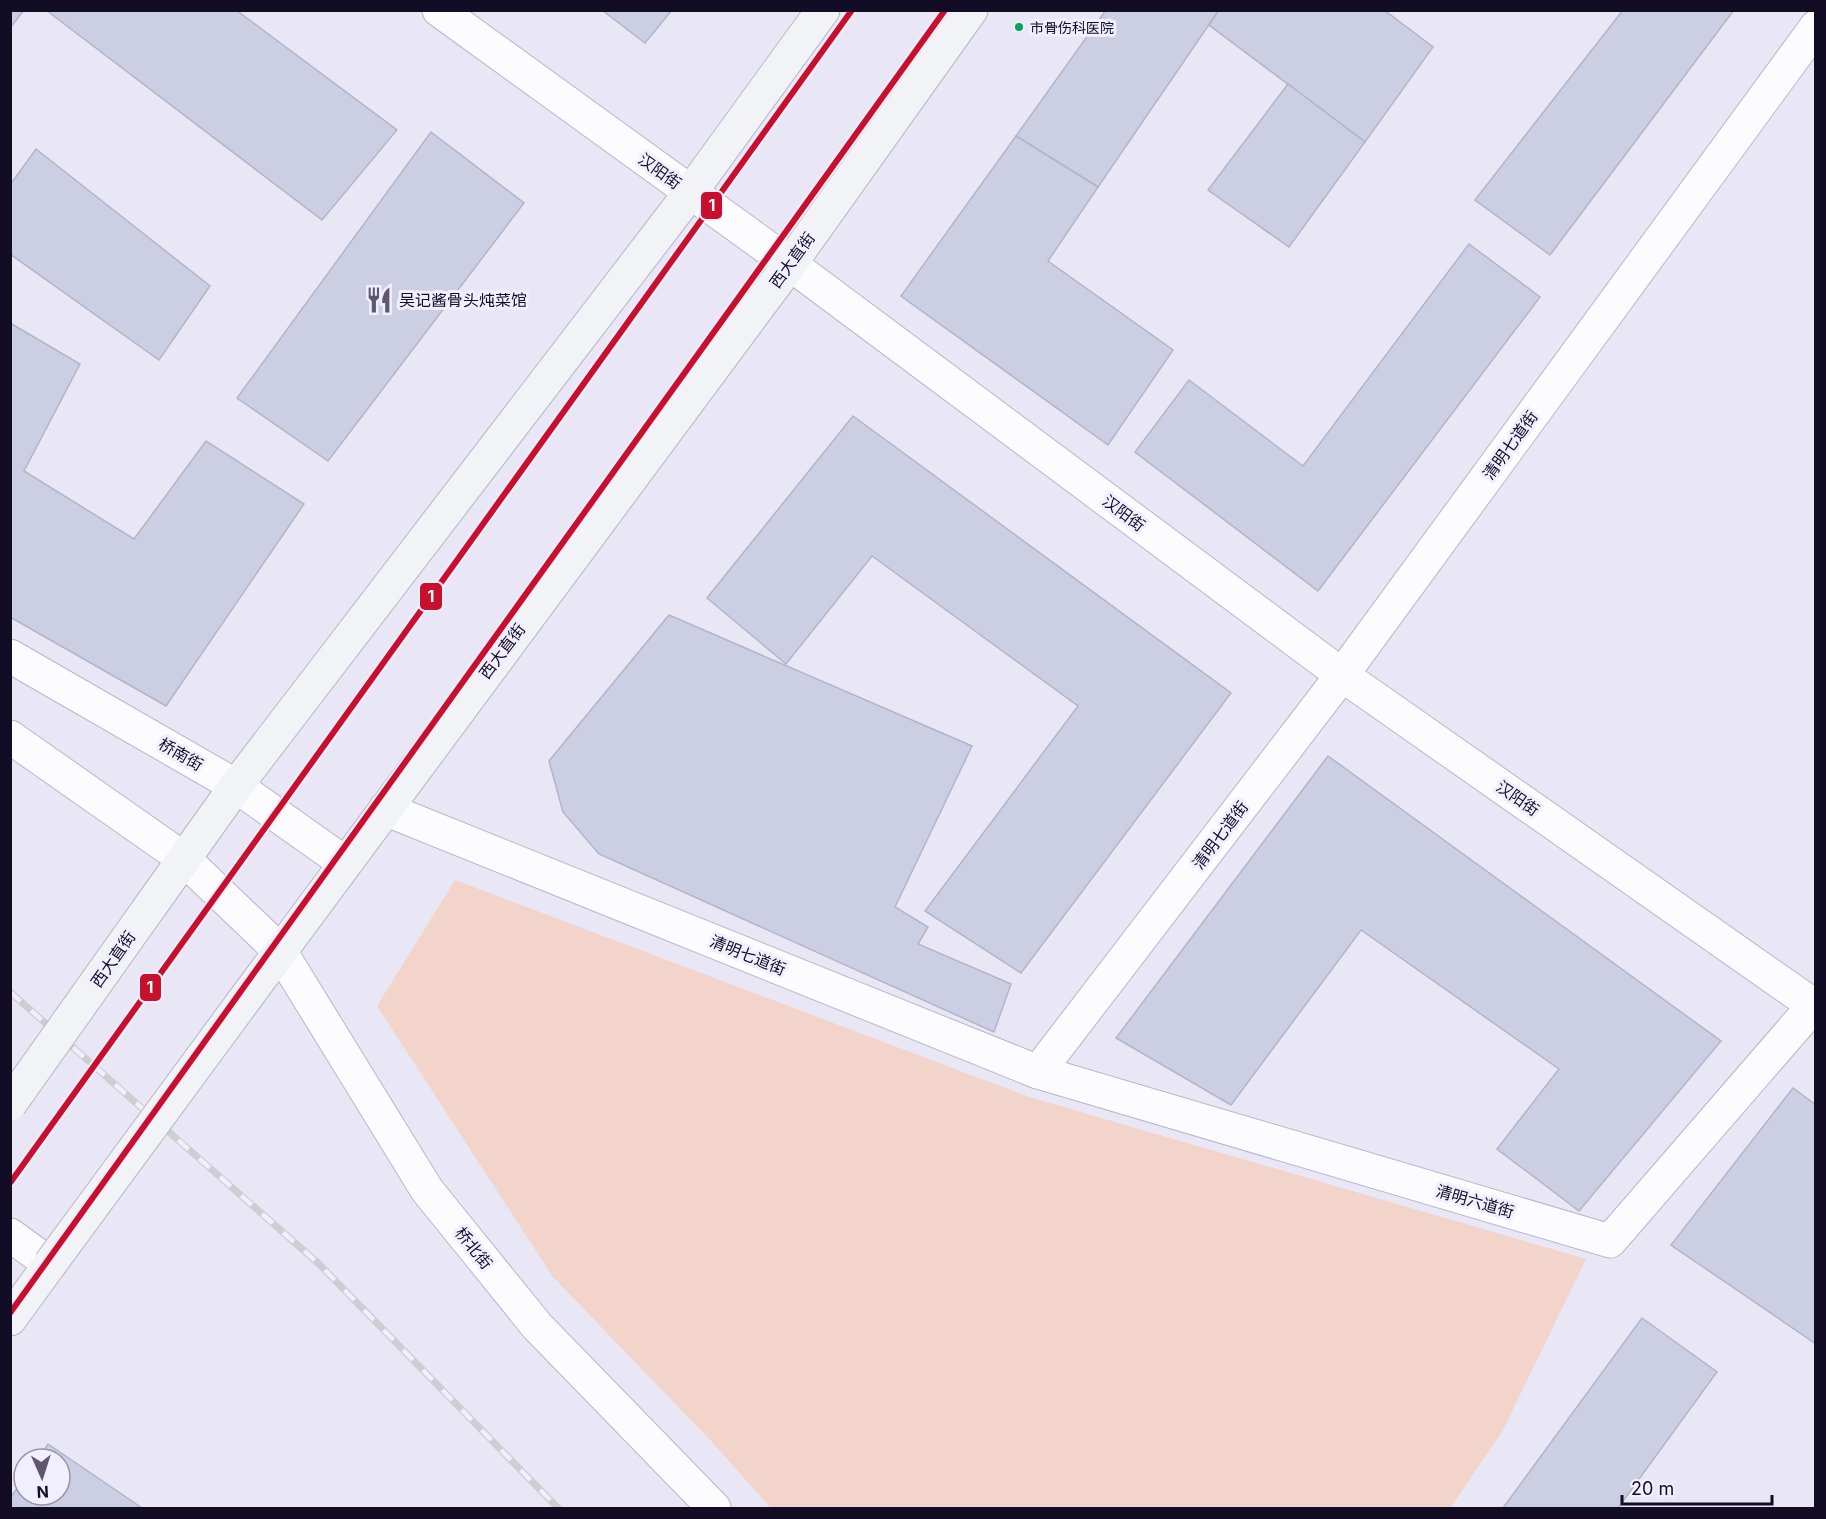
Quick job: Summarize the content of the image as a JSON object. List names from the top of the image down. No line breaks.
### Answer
{"streets":{"main road":["西大直街"],"street":["汉阳街","清明七道街","桥南街","清明六道街","桥北街"]},"crossings":[["汉阳街","西大直街"],["汉阳街","清明七道街"],["汉阳街","清明六道街"],["西大直街","清明七道街"],["西大直街","桥南街"],["西大直街","桥北街"],["清明七道街","清明六道街"]],"places":{"other":["市骨伤科医院"],"restaurant":["吴记酱骨头炖菜馆"]},"lines":["transit line 1"],"scale_bar":"20 m","north":"bottom"}
